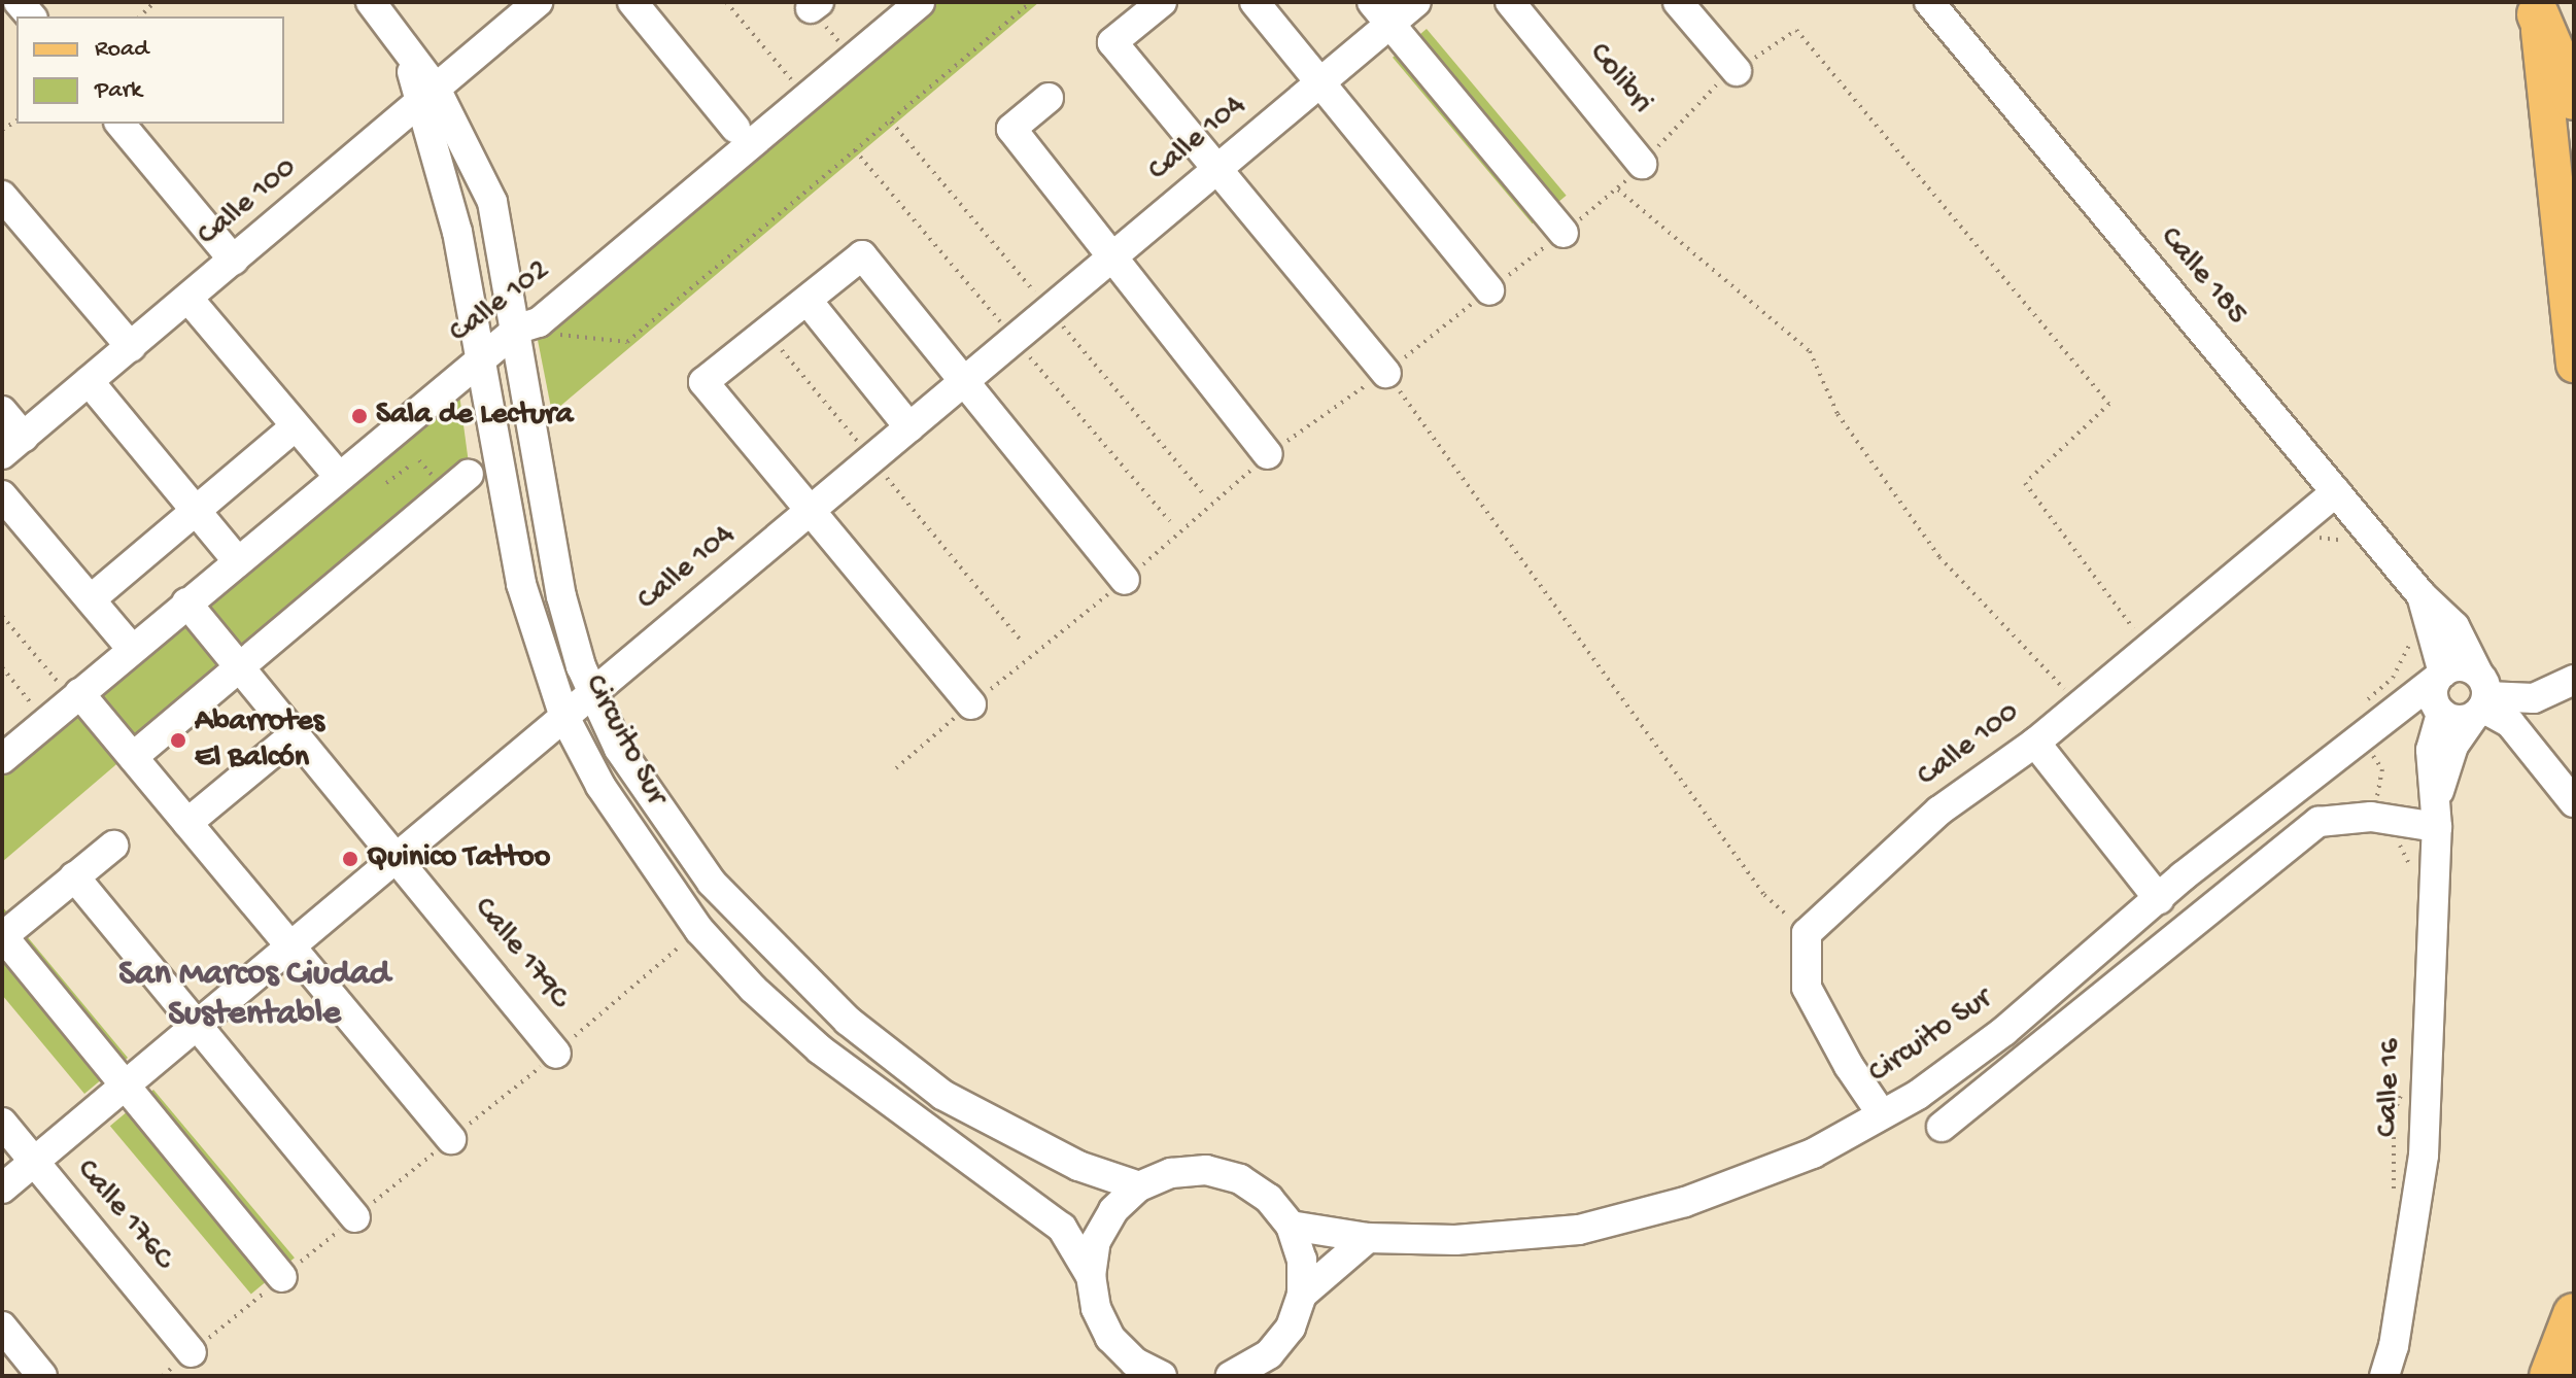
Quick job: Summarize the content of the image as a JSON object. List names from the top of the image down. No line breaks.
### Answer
{"streets":{"street":["Colibri","Calle 104","Calle 100","Calle 185","Calle 102","Circuito Sur","Calle 179C","Calle 16","Calle 176C"]},"crossings":[["Calle 104","Circuito Sur"],["Calle 104","Calle 179C"],["Calle 104","Calle 176C"],["Calle 100","Calle 185"],["Calle 100","Circuito Sur"],["Calle 185","Circuito Sur"],["Calle 185","Calle 16"],["Calle 102","Circuito Sur"],["Calle 102","Calle 179C"],["Circuito Sur","Calle 16"]],"districts":["San Marcos Ciudad Sustentable"],"places":["Sala de Lectura","Abarrotes El Balcón","Quinico Tattoo"],"legend":["Road","Park"]}
